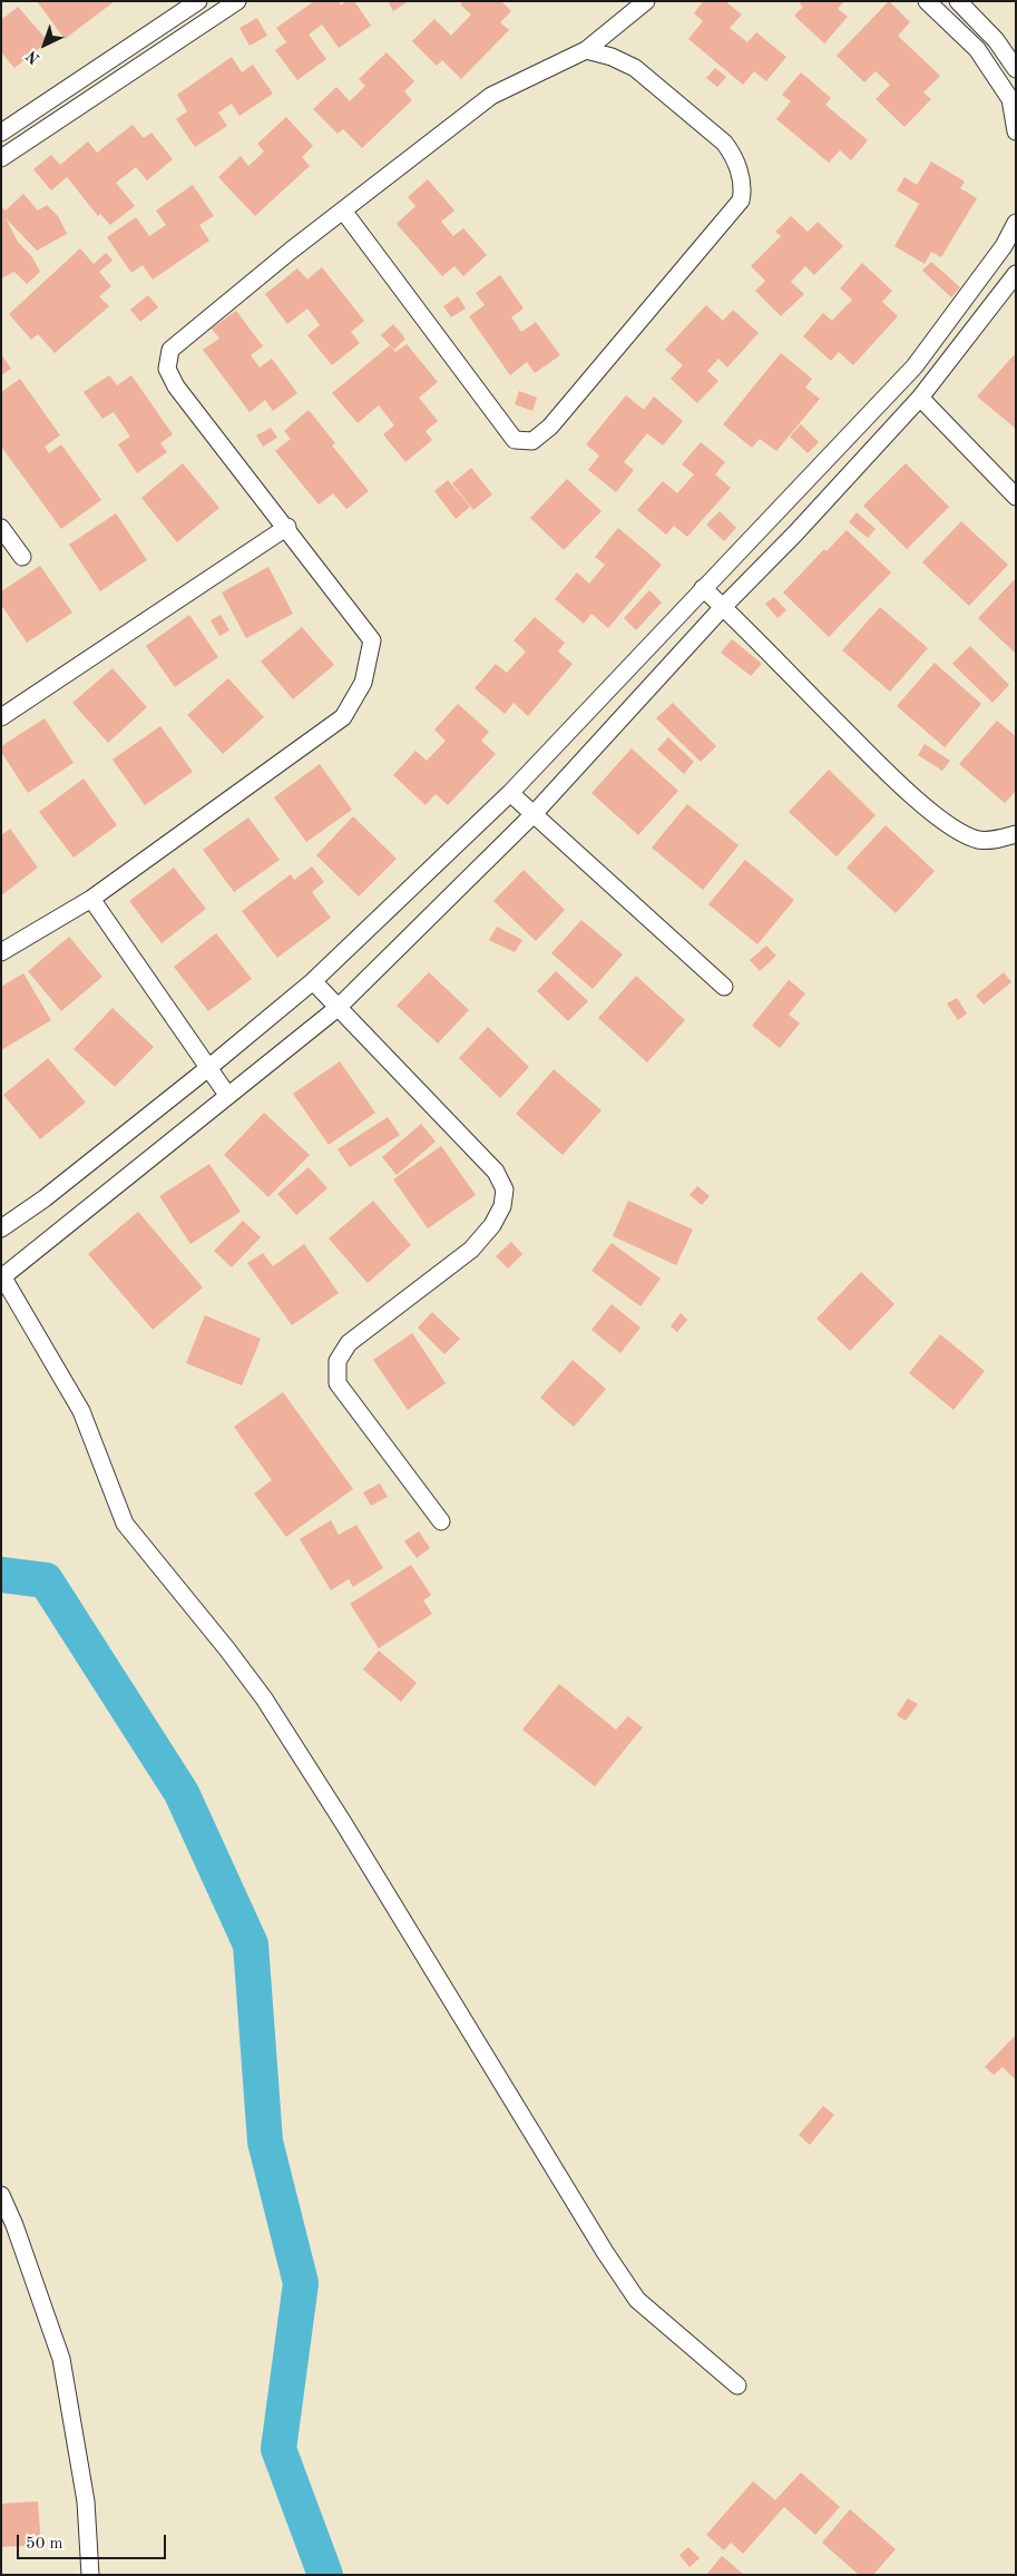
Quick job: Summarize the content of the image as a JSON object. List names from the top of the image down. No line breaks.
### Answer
{"scale_bar":"50 m","north":"bottom left"}
